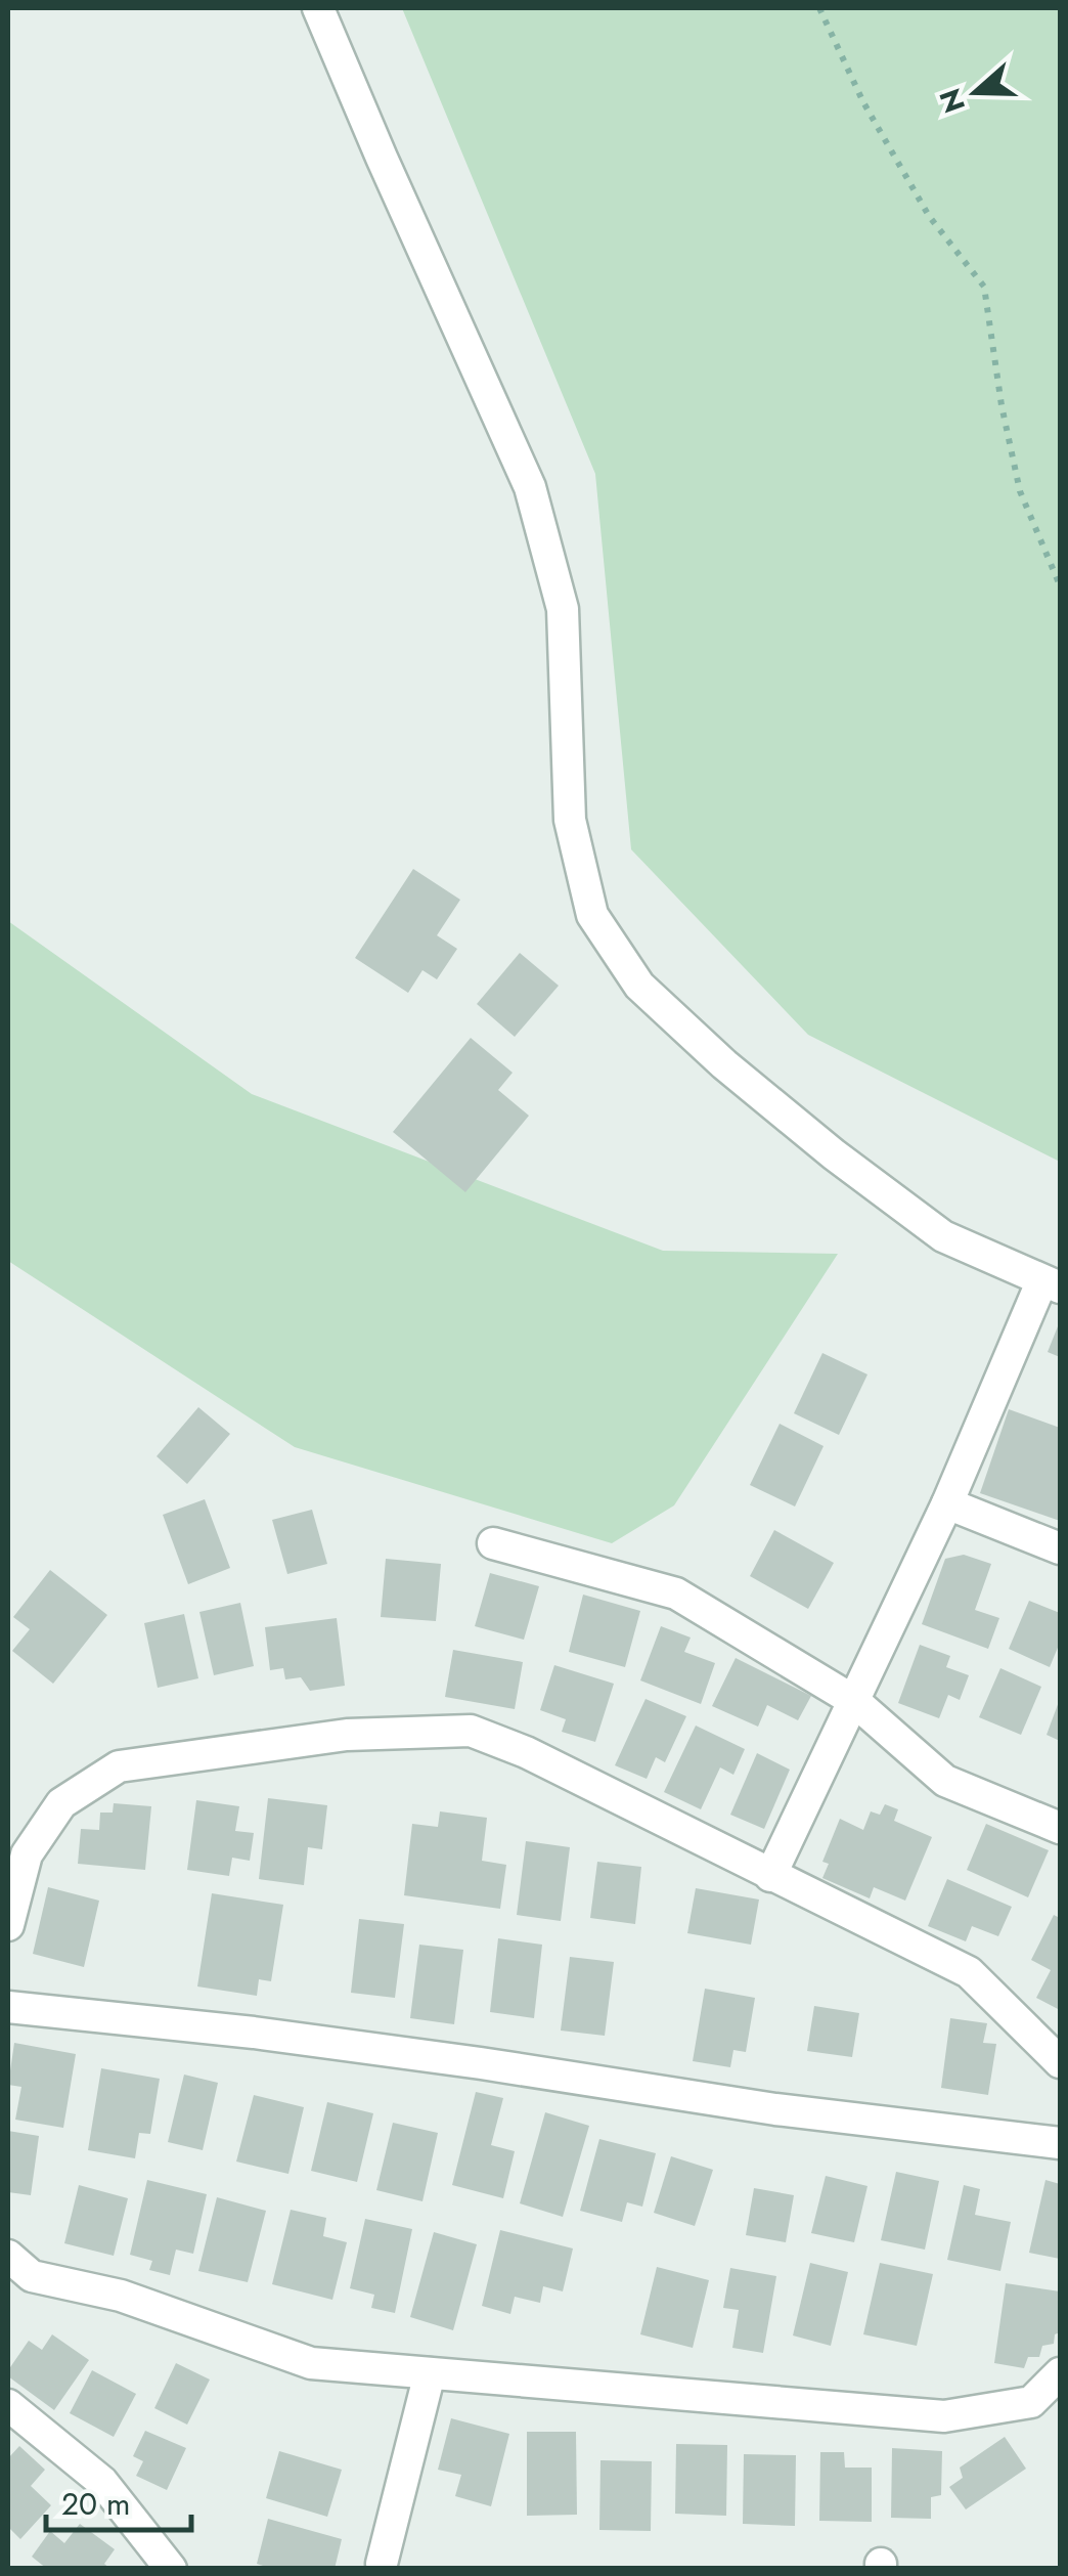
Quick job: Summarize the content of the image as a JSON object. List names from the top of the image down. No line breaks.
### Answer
{"scale_bar":"20 m","north":"left"}
